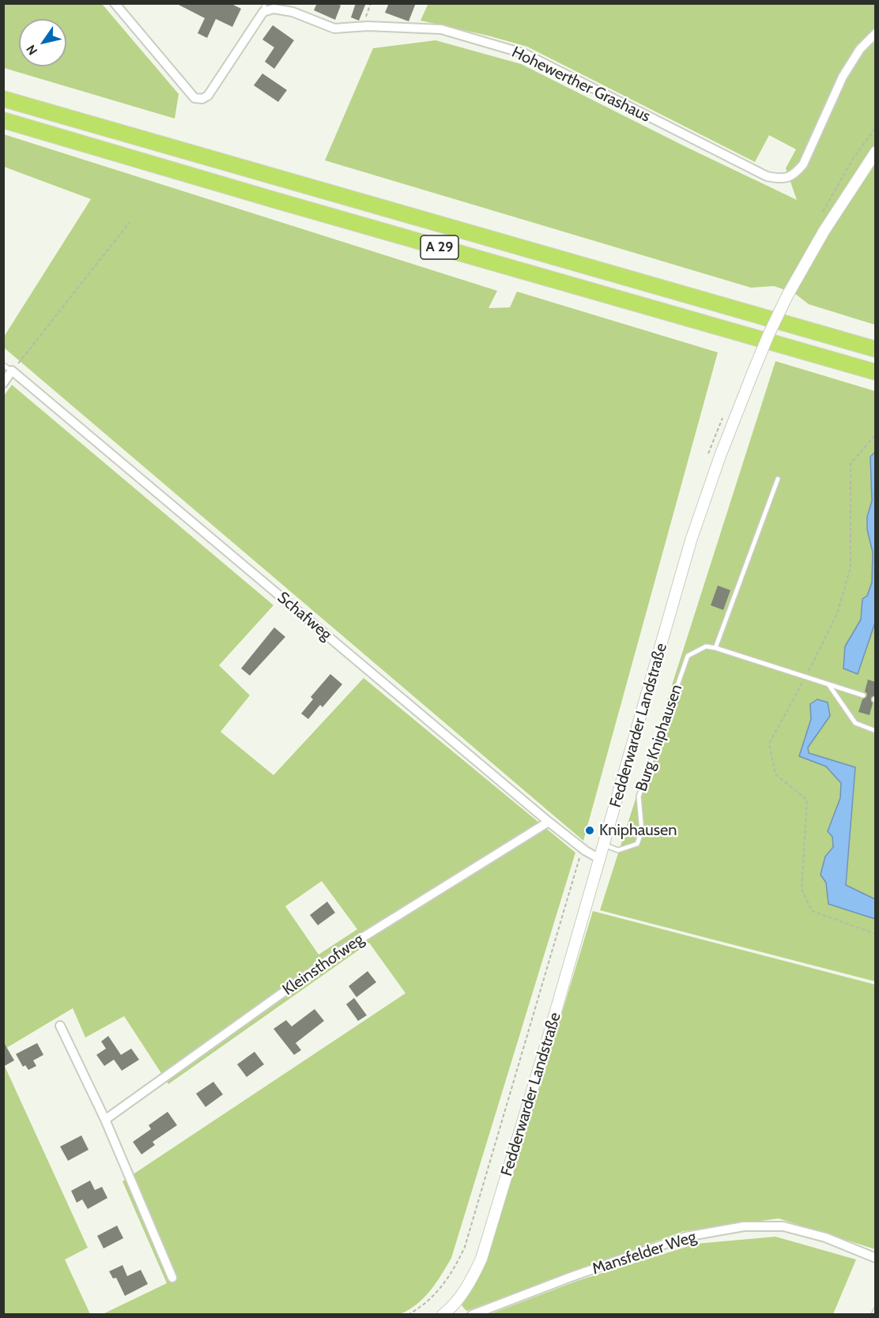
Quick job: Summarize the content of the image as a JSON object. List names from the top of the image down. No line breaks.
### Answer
{"streets":{"highway":["A 29"],"street":["Hohewerther Grashaus","Schafweg","Fedderwarder Landstraße","Kleinsthofweg","Mansfelder Weg"],"lane":["Burg Kniphausen"]},"crossings":[["Schafweg","Fedderwarder Landstraße"],["Schafweg","Kleinsthofweg"],["Fedderwarder Landstraße","Burg Kniphausen"]],"places":["Kniphausen"],"north":"bottom left"}
